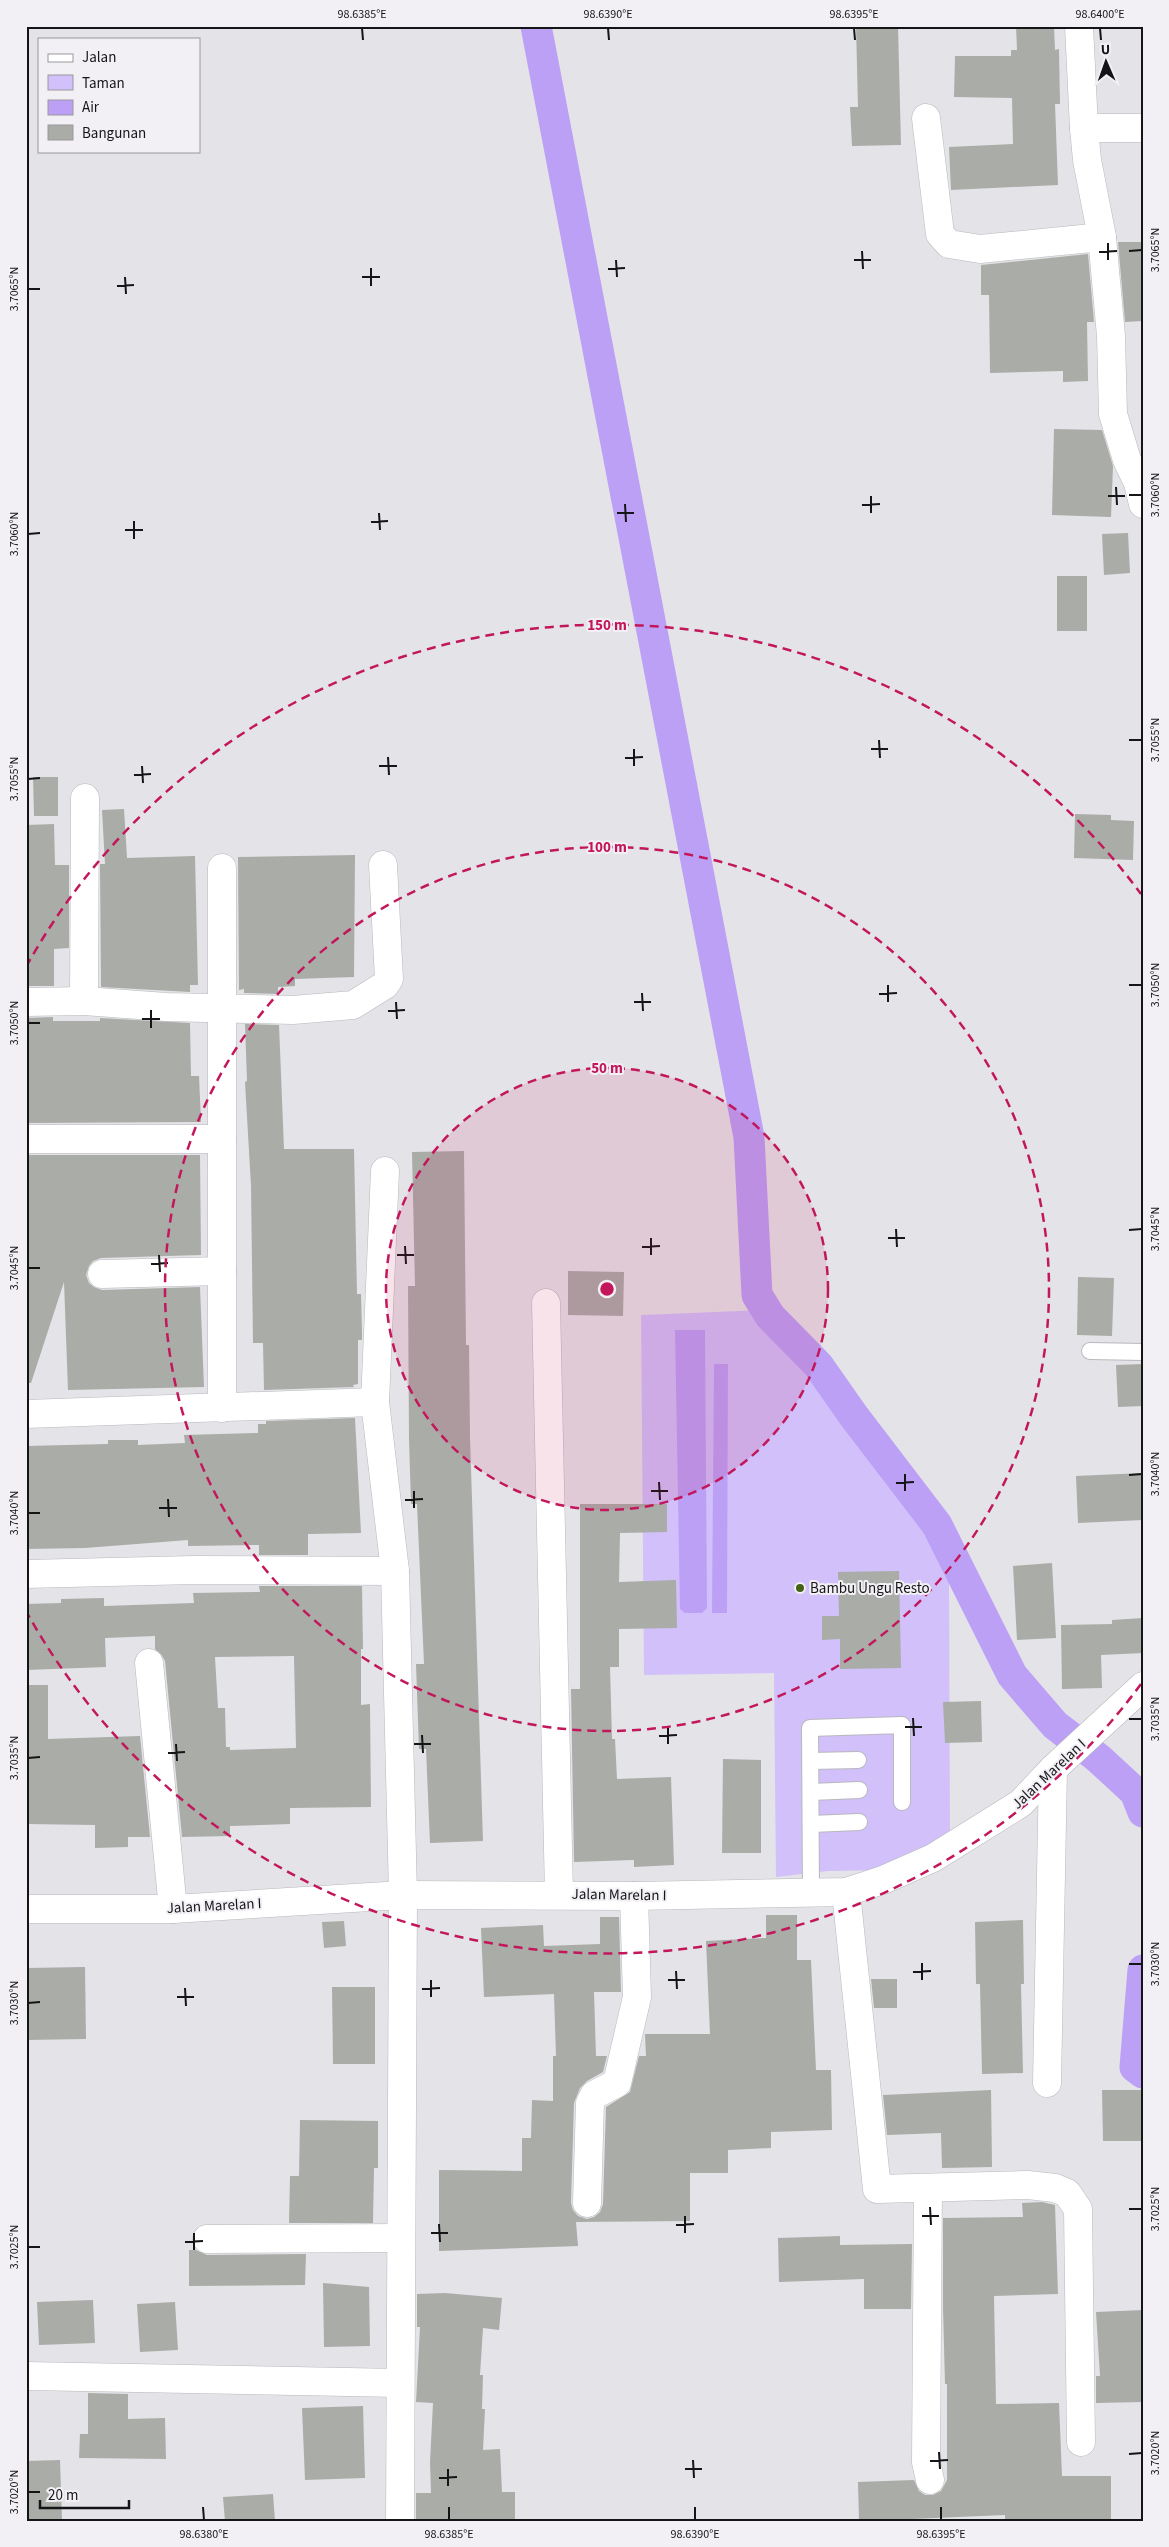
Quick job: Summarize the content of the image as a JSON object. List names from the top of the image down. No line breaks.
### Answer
{"streets":{"street":["Jalan Marelan I"]},"places":["Bambu Ungu Resto"],"legend":["Jalan","Taman","Air","Bangunan"],"scale_bar":"20 m","north":"top","coordinates":["98.6385°E","98.6390°E","98.6395°E","98.6400°E","3.7065°N","3.7060°N","3.7055°N","3.7050°N","3.7045°N","3.7040°N","3.7035°N","3.7030°N","3.7025°N","3.7020°N","98.6380°E"],"rings":["150 m","100 m","50 m"]}
